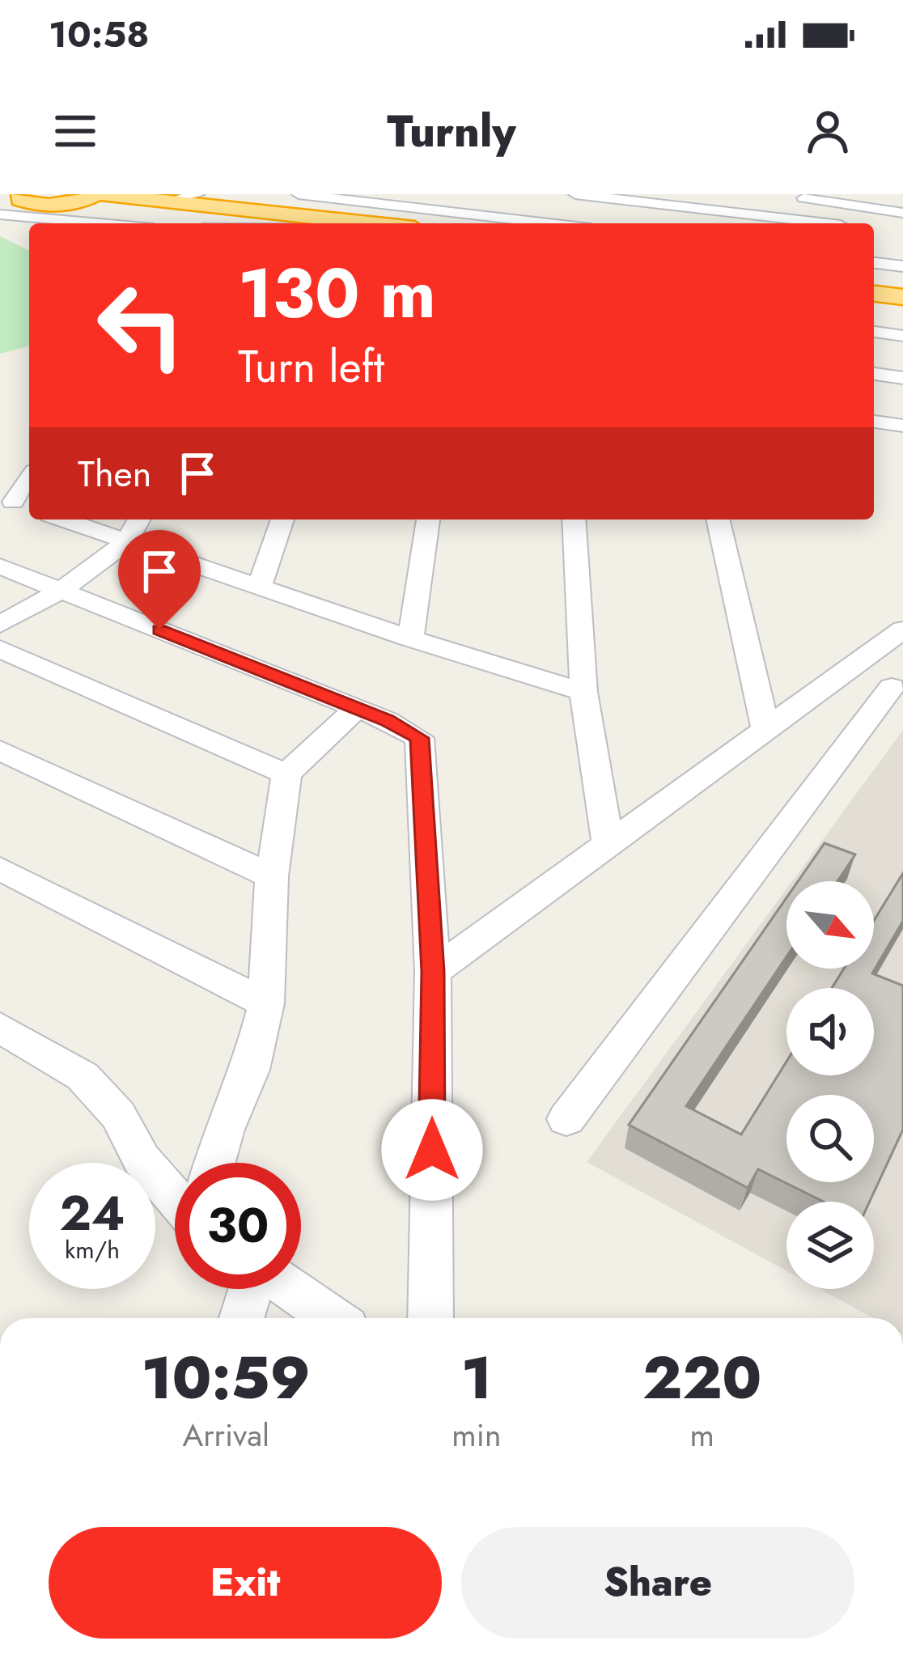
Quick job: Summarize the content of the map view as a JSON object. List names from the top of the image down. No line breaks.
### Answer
{"north":"bottom right","page":{"status":"10:58","header":"Turnly","turn":["130 m","Turn left"],"then":"Then","speed":"24 km/h","limit":"30","eta":["10:59","Arrival","1","min","220","m"],"buttons":["Exit","Share"]}}
